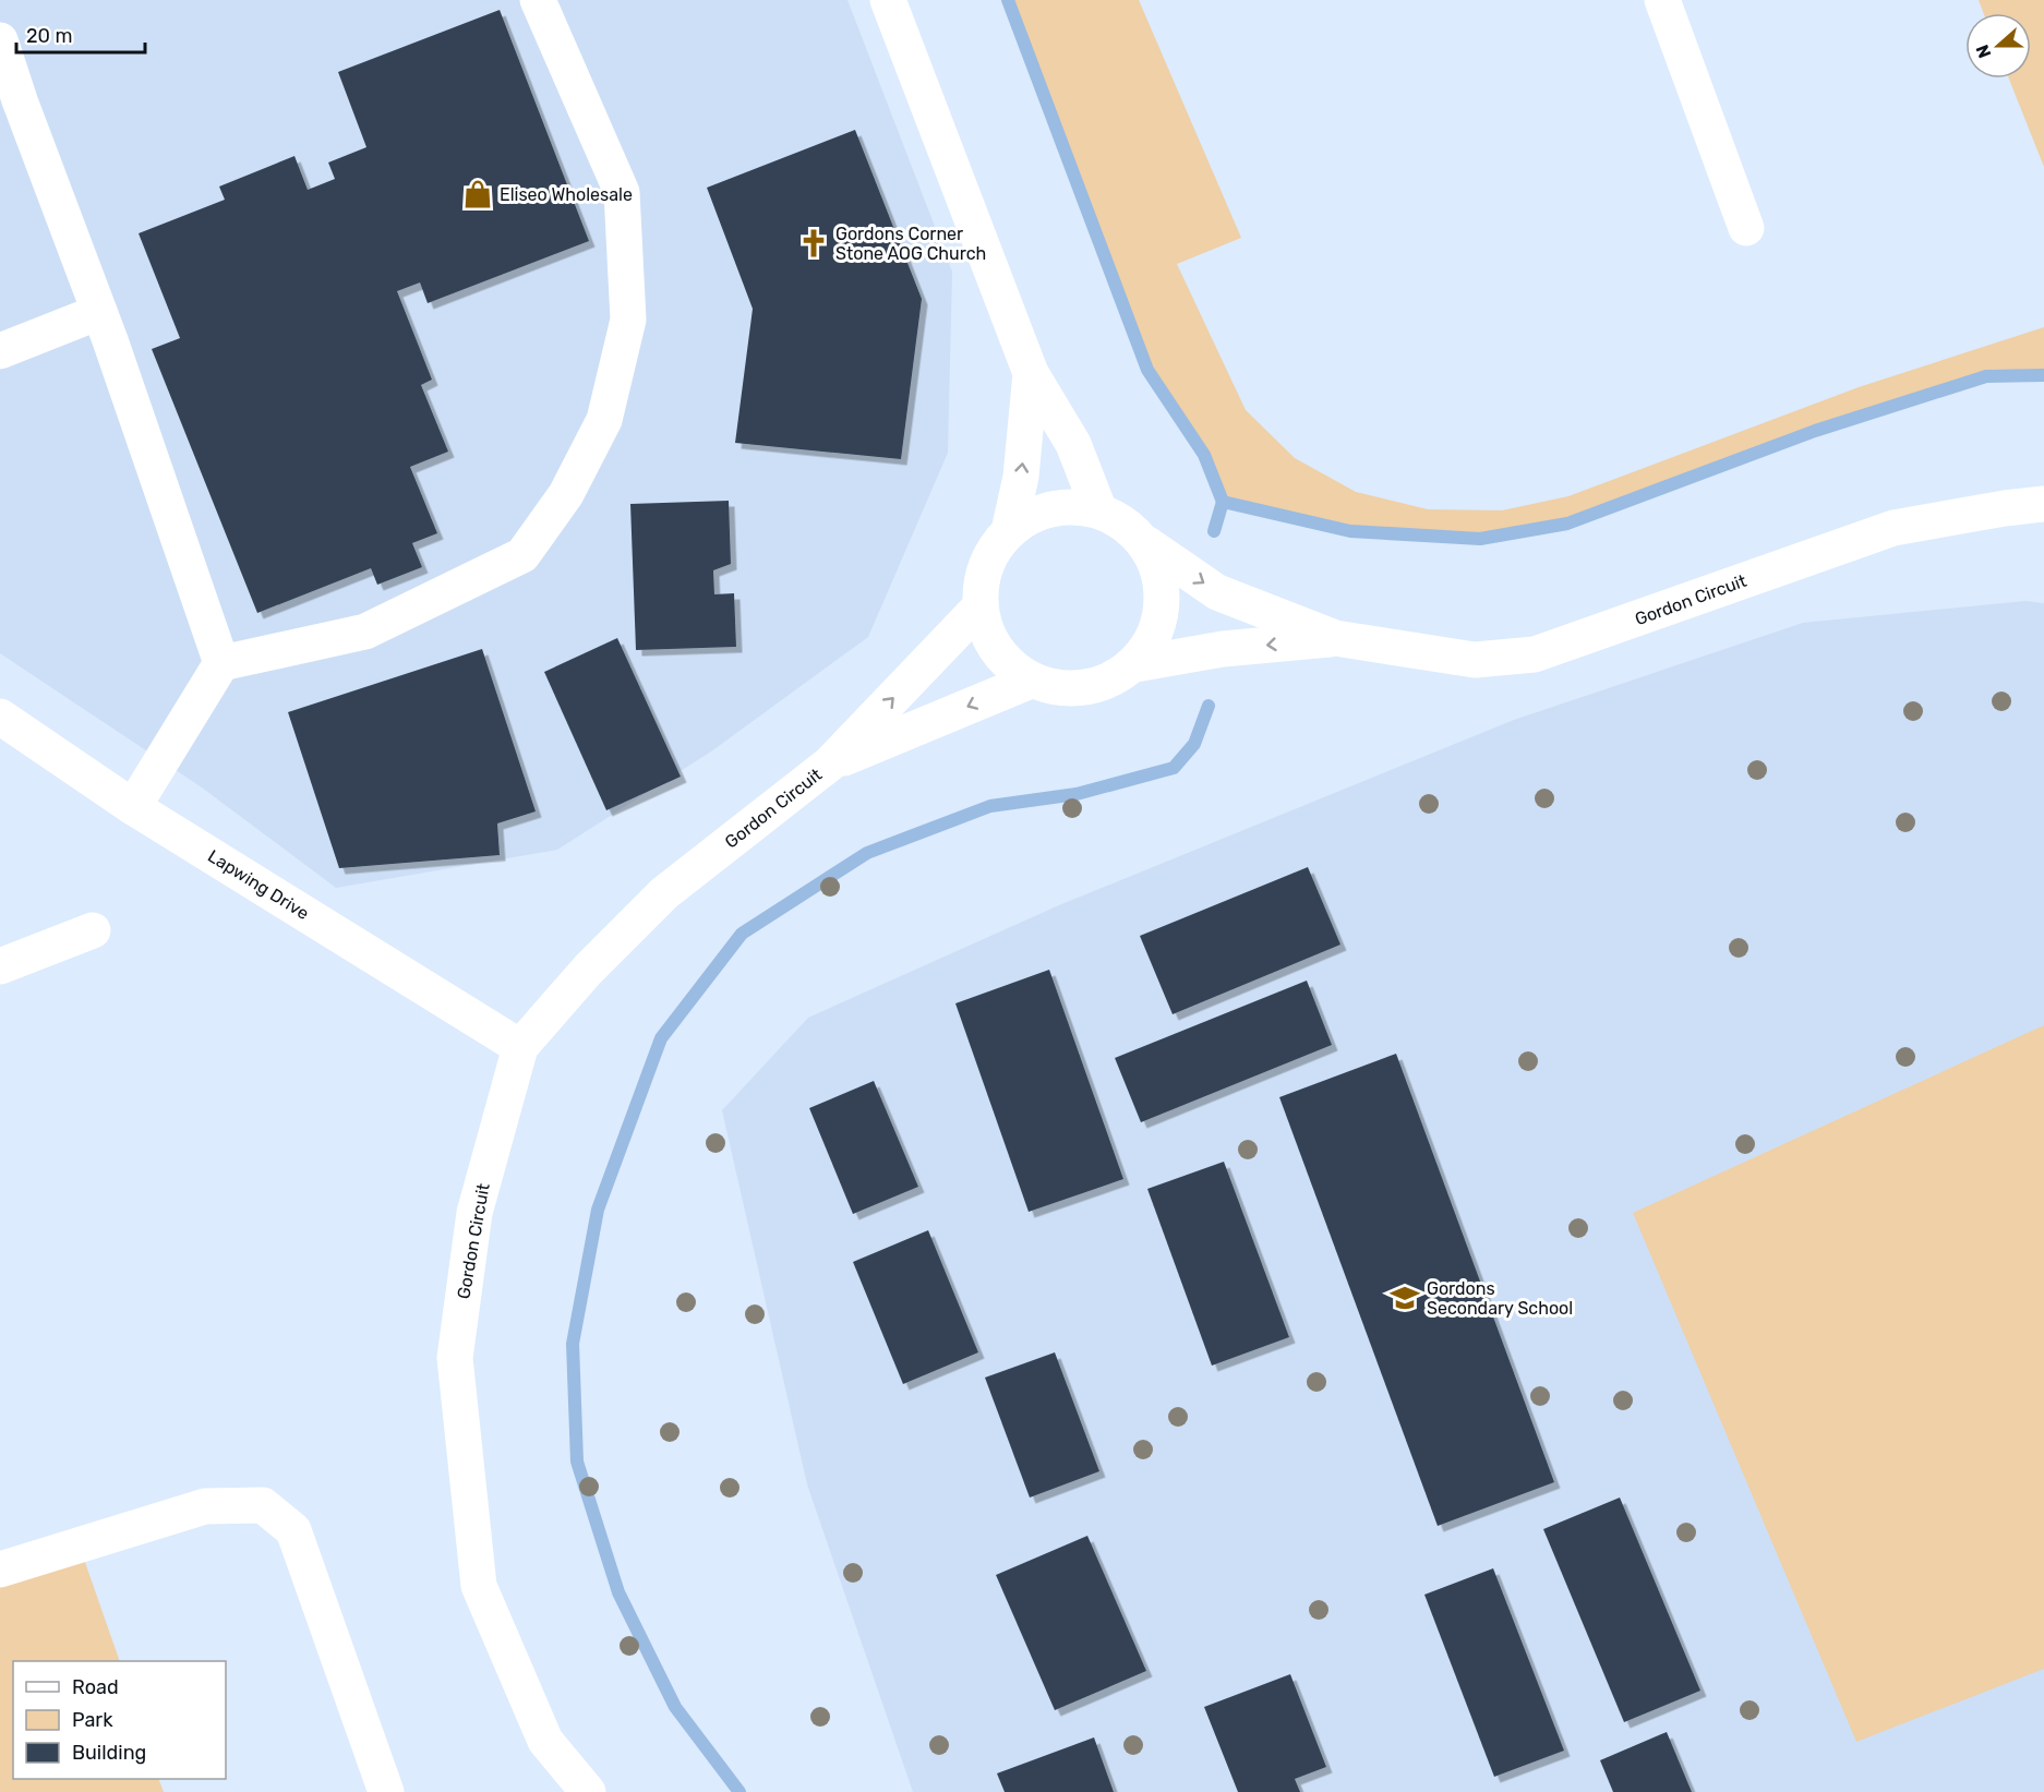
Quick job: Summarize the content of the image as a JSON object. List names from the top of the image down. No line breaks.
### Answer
{"streets":{"main road":["Gordon Circuit","Lapwing Drive"]},"crossings":[["Gordon Circuit","Lapwing Drive"]],"places":{"shop":["Eliseo Wholesale"],"church":["Gordons Corner Stone AOG Church"],"school or university":["Gordons Secondary School"]},"legend":["Road","Park","Building"],"scale_bar":"20 m","north":"left"}
